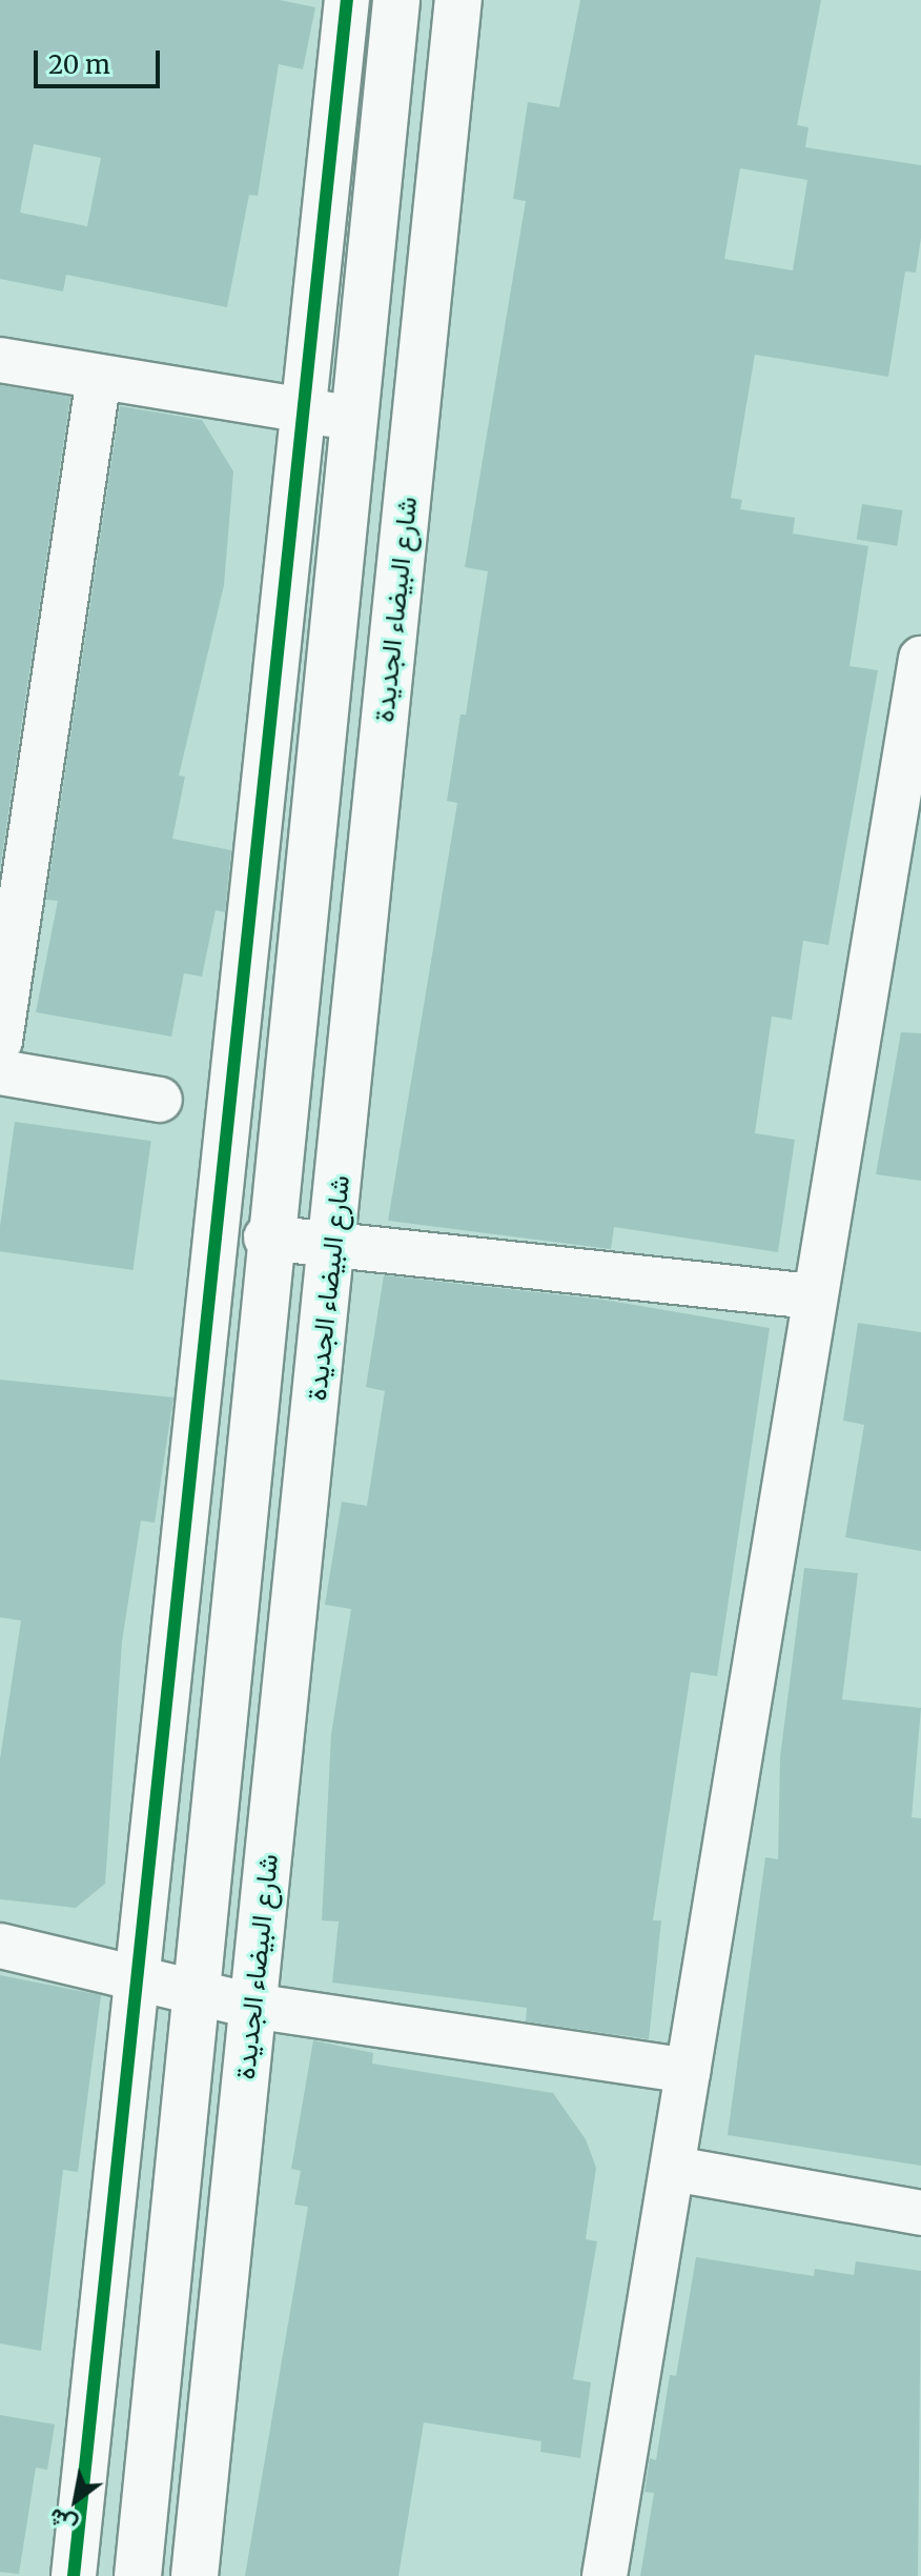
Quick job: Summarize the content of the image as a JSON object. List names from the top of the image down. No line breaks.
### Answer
{"streets":{"street":["شارع البيضاء الجديدة"]},"scale_bar":"20 m","north":"bottom left"}
